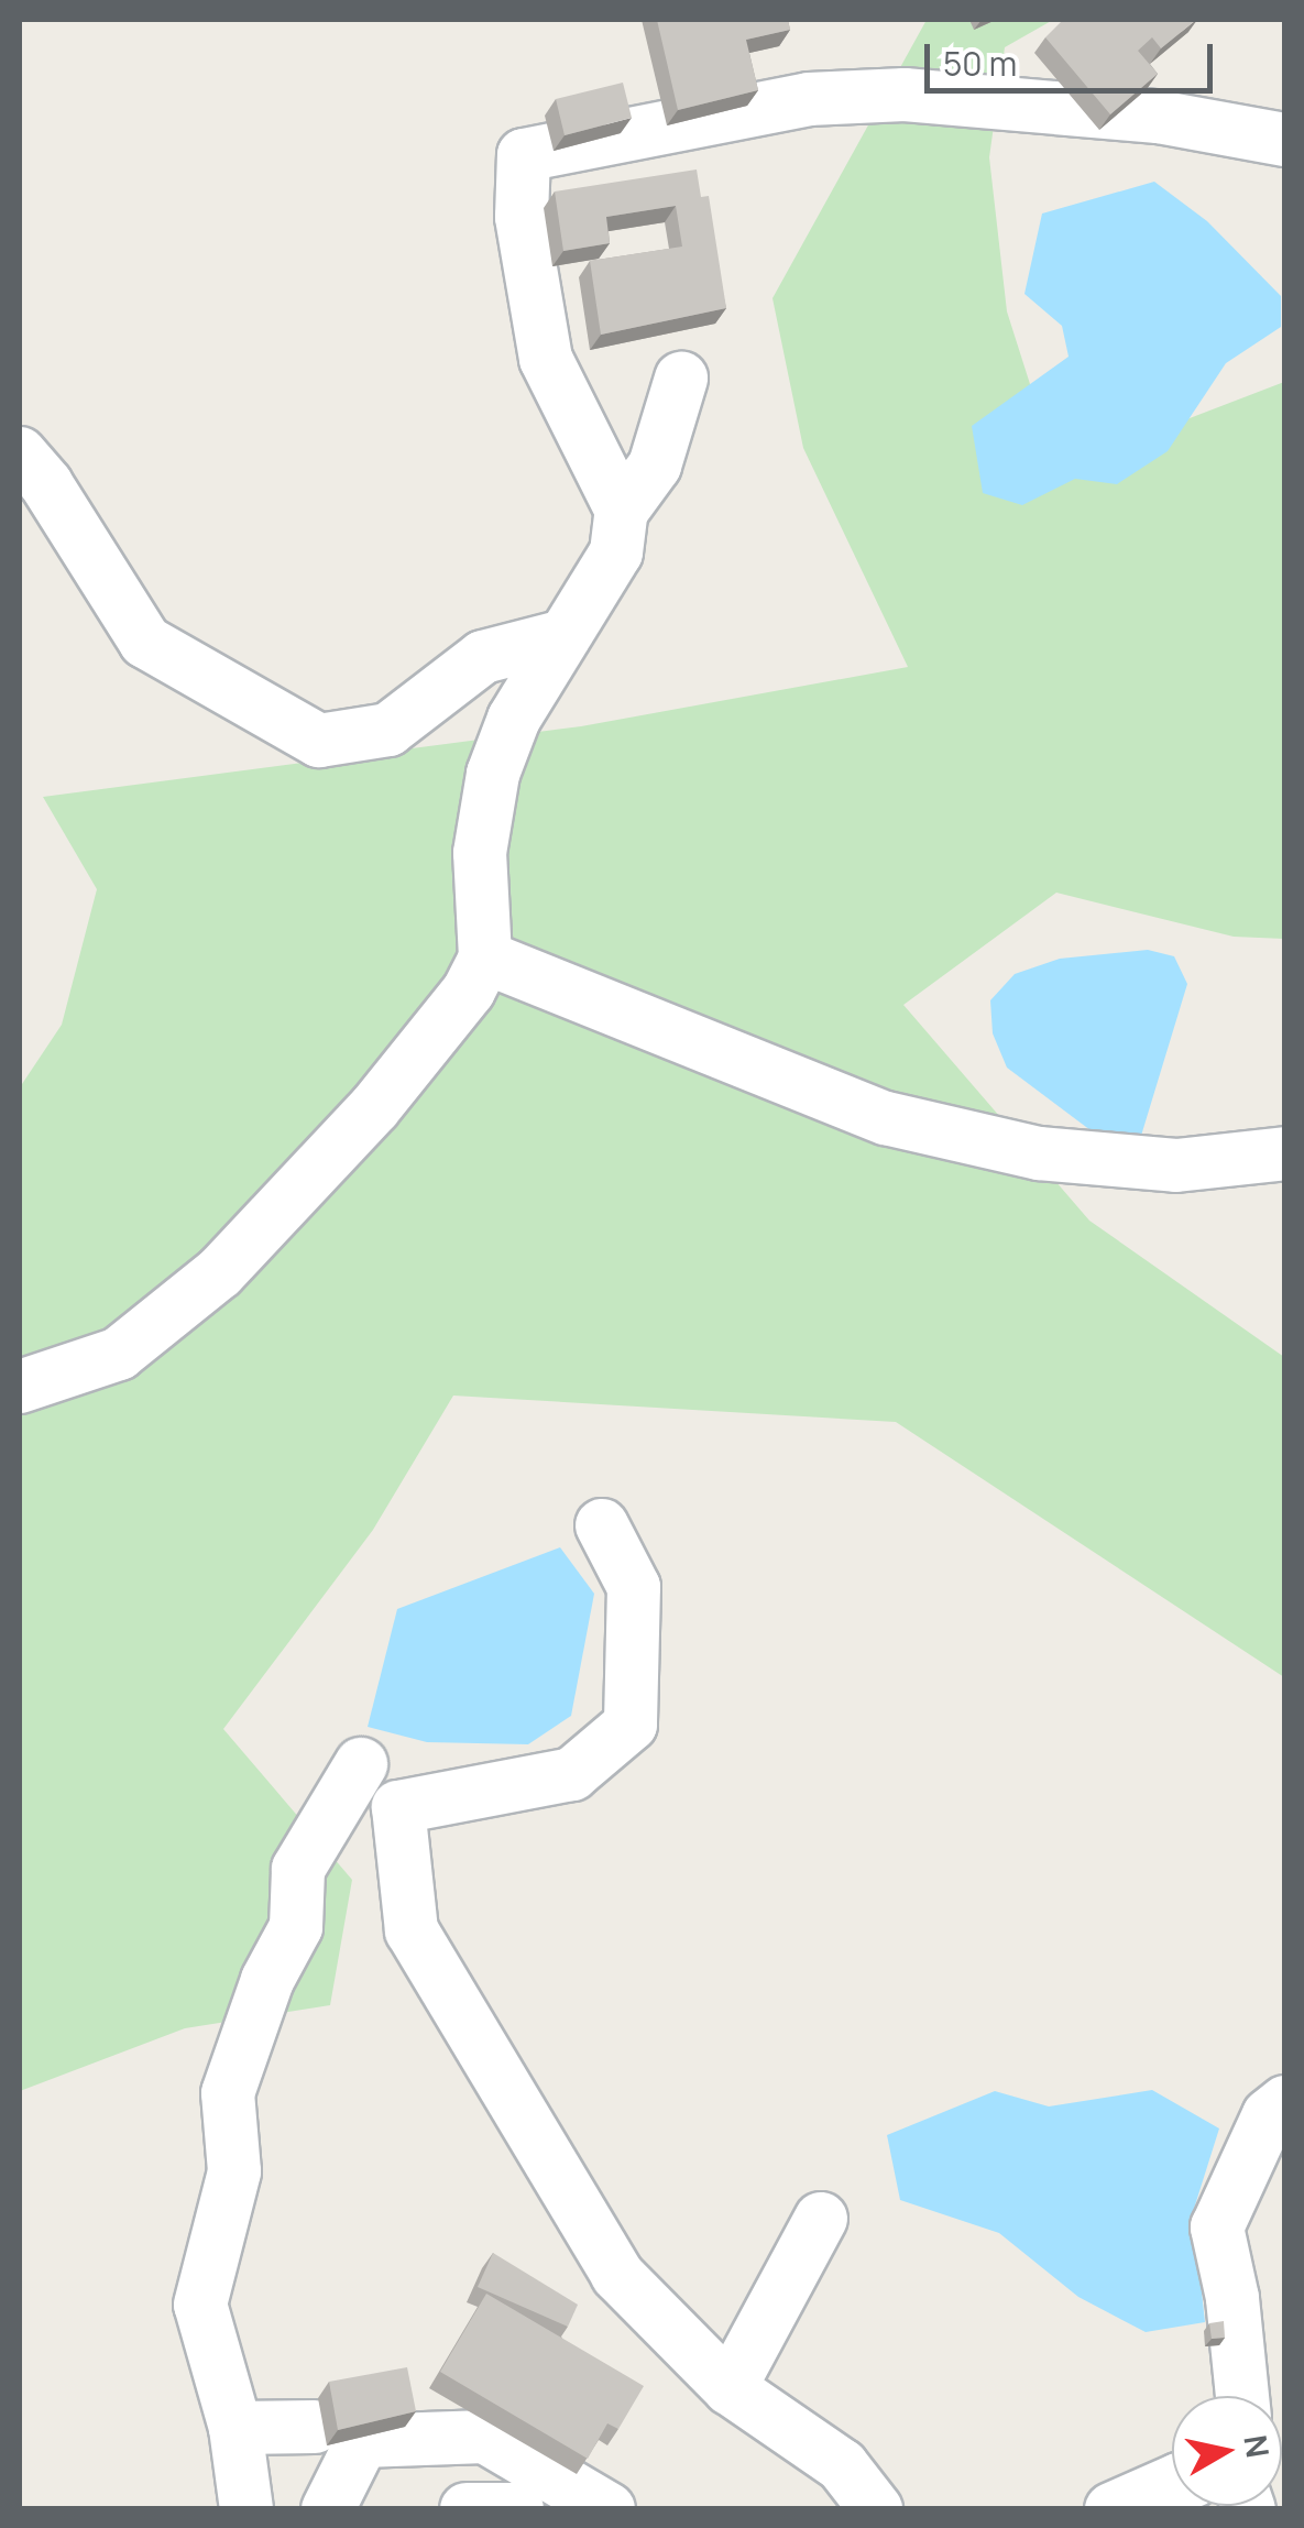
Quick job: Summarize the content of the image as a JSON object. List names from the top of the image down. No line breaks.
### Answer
{"scale_bar":"50 m","north":"right"}
